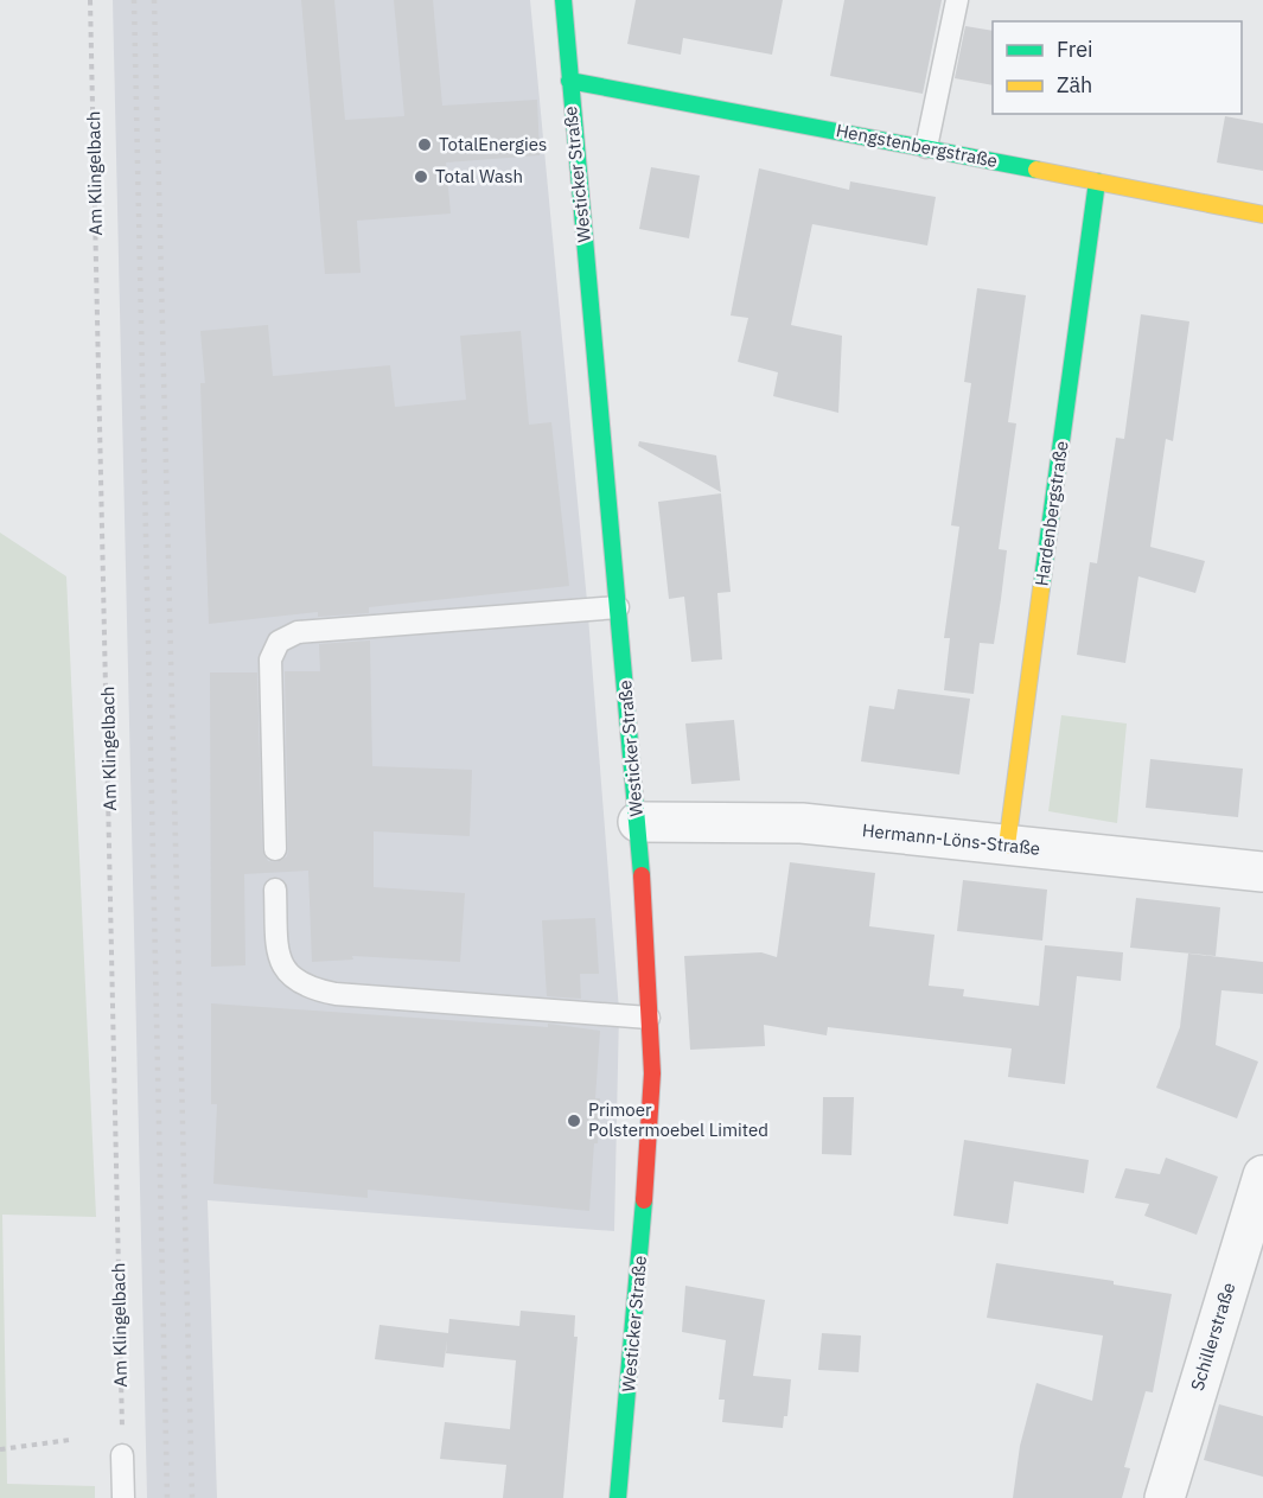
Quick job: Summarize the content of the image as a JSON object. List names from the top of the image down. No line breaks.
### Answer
{"streets":{"main road":["Hengstenbergstraße","Westicker Straße","Hardenbergstraße"],"street":["Hermann-Löns-Straße","Schillerstraße"],"path":["Am Klingelbach"]},"crossings":[["Hengstenbergstraße","Westicker Straße"],["Hengstenbergstraße","Hardenbergstraße"],["Westicker Straße","Hermann-Löns-Straße"],["Hardenbergstraße","Hermann-Löns-Straße"]],"places":["TotalEnergies","Total Wash","Primoer Polstermoebel Limited"],"legend":["Frei","Zäh"]}
